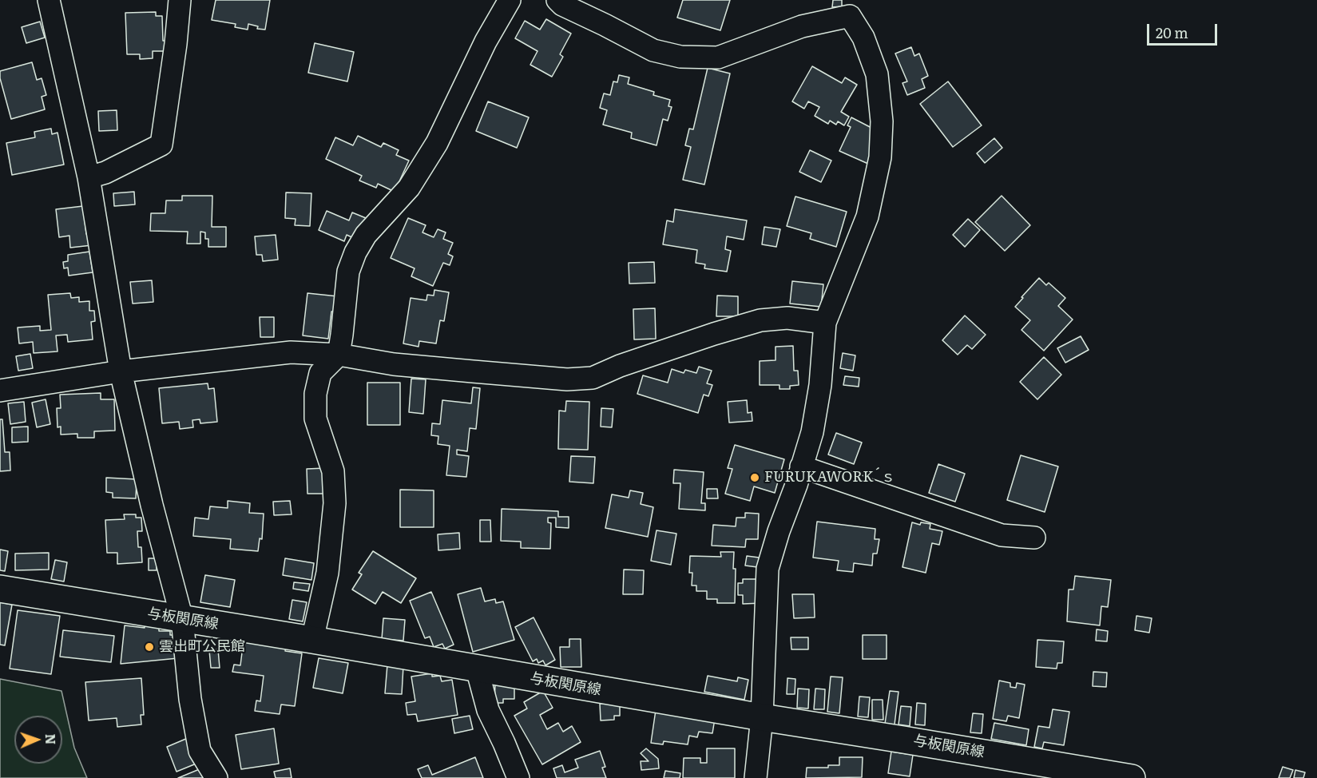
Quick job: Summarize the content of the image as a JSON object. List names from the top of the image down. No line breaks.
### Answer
{"streets":{"main road":["与板関原線"]},"places":["FURUKAWORK´ｓ","雲出町公民館"],"scale_bar":"20 m","north":"right"}
